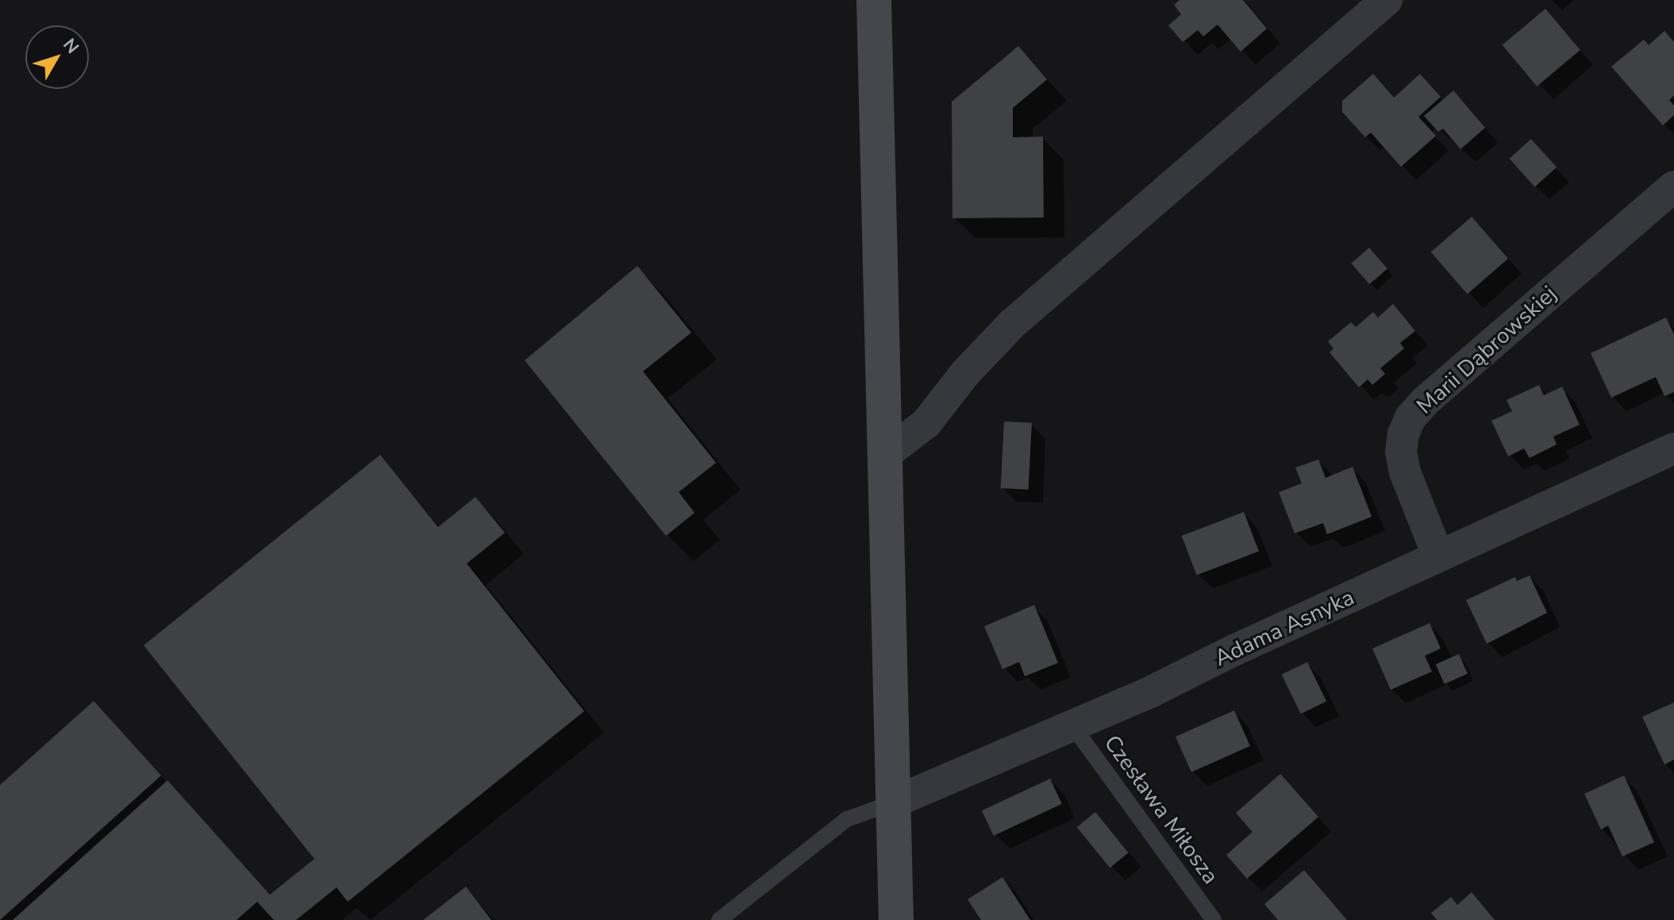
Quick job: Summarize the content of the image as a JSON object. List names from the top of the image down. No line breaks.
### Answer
{"streets":{"street":["Marii Dąbrowskiej","Adama Asnyka"],"lane":["Czesława Miłosza"]},"crossings":[["Marii Dąbrowskiej","Adama Asnyka"],["Adama Asnyka","Czesława Miłosza"]],"north":"top right"}
